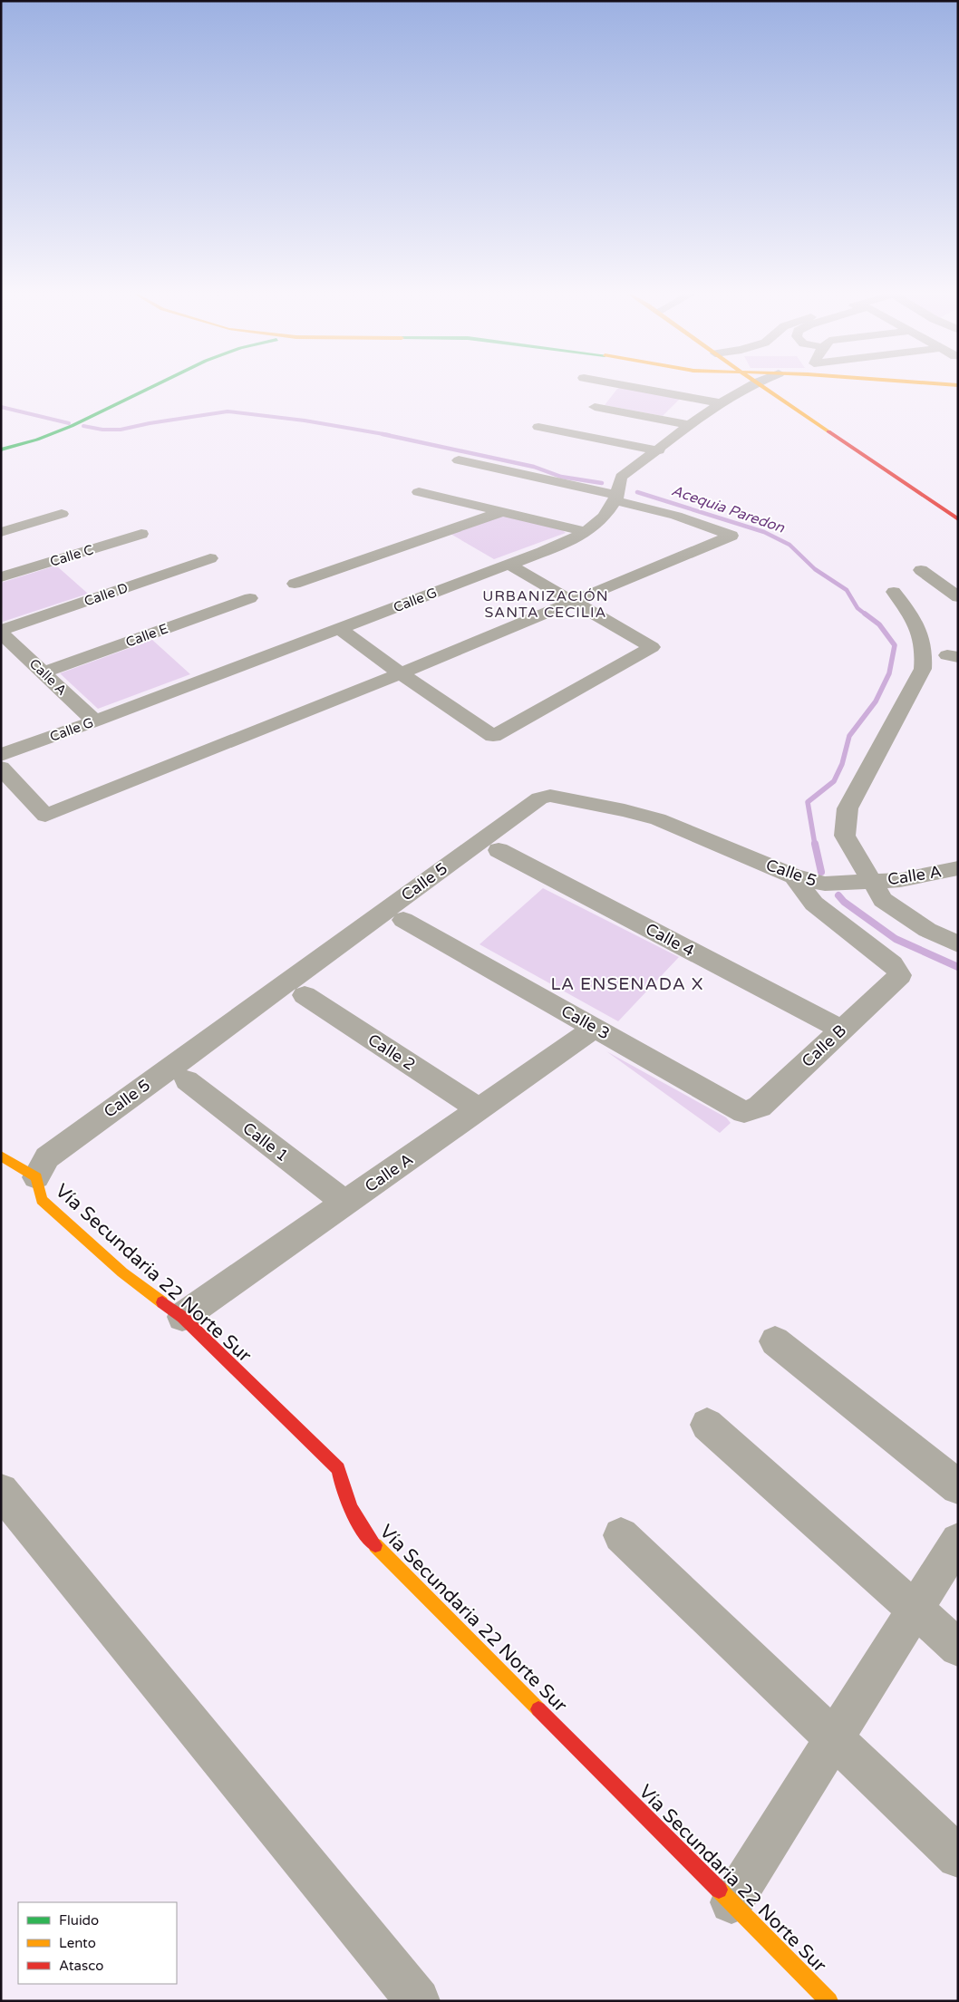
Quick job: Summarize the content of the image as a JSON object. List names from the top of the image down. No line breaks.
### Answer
{"streets":{"street":["Calle C","Calle D","Calle G","Calle E","Calle A","Calle 5","Calle 4","Calle 3","Calle B","Calle 2","Calle 1","Vía Secundaria 22 Norte Sur"]},"crossings":[["Calle D","Calle A"],["Calle G","Calle A"],["Calle E","Calle A"],["Calle A","Calle 5"],["Calle A","Calle 3"],["Calle A","Calle 2"],["Calle A","Calle 1"],["Calle A","Vía Secundaria 22 Norte Sur"],["Calle 5","Calle B"],["Calle 5","Vía Secundaria 22 Norte Sur"],["Calle 4","Calle B"],["Calle 3","Calle B"]],"districts":["URBANIZACIÓN SANTA CECILIA","LA ENSENADA X"],"water":["Acequia Paredon"],"legend":["Fluido","Lento","Atasco"]}
